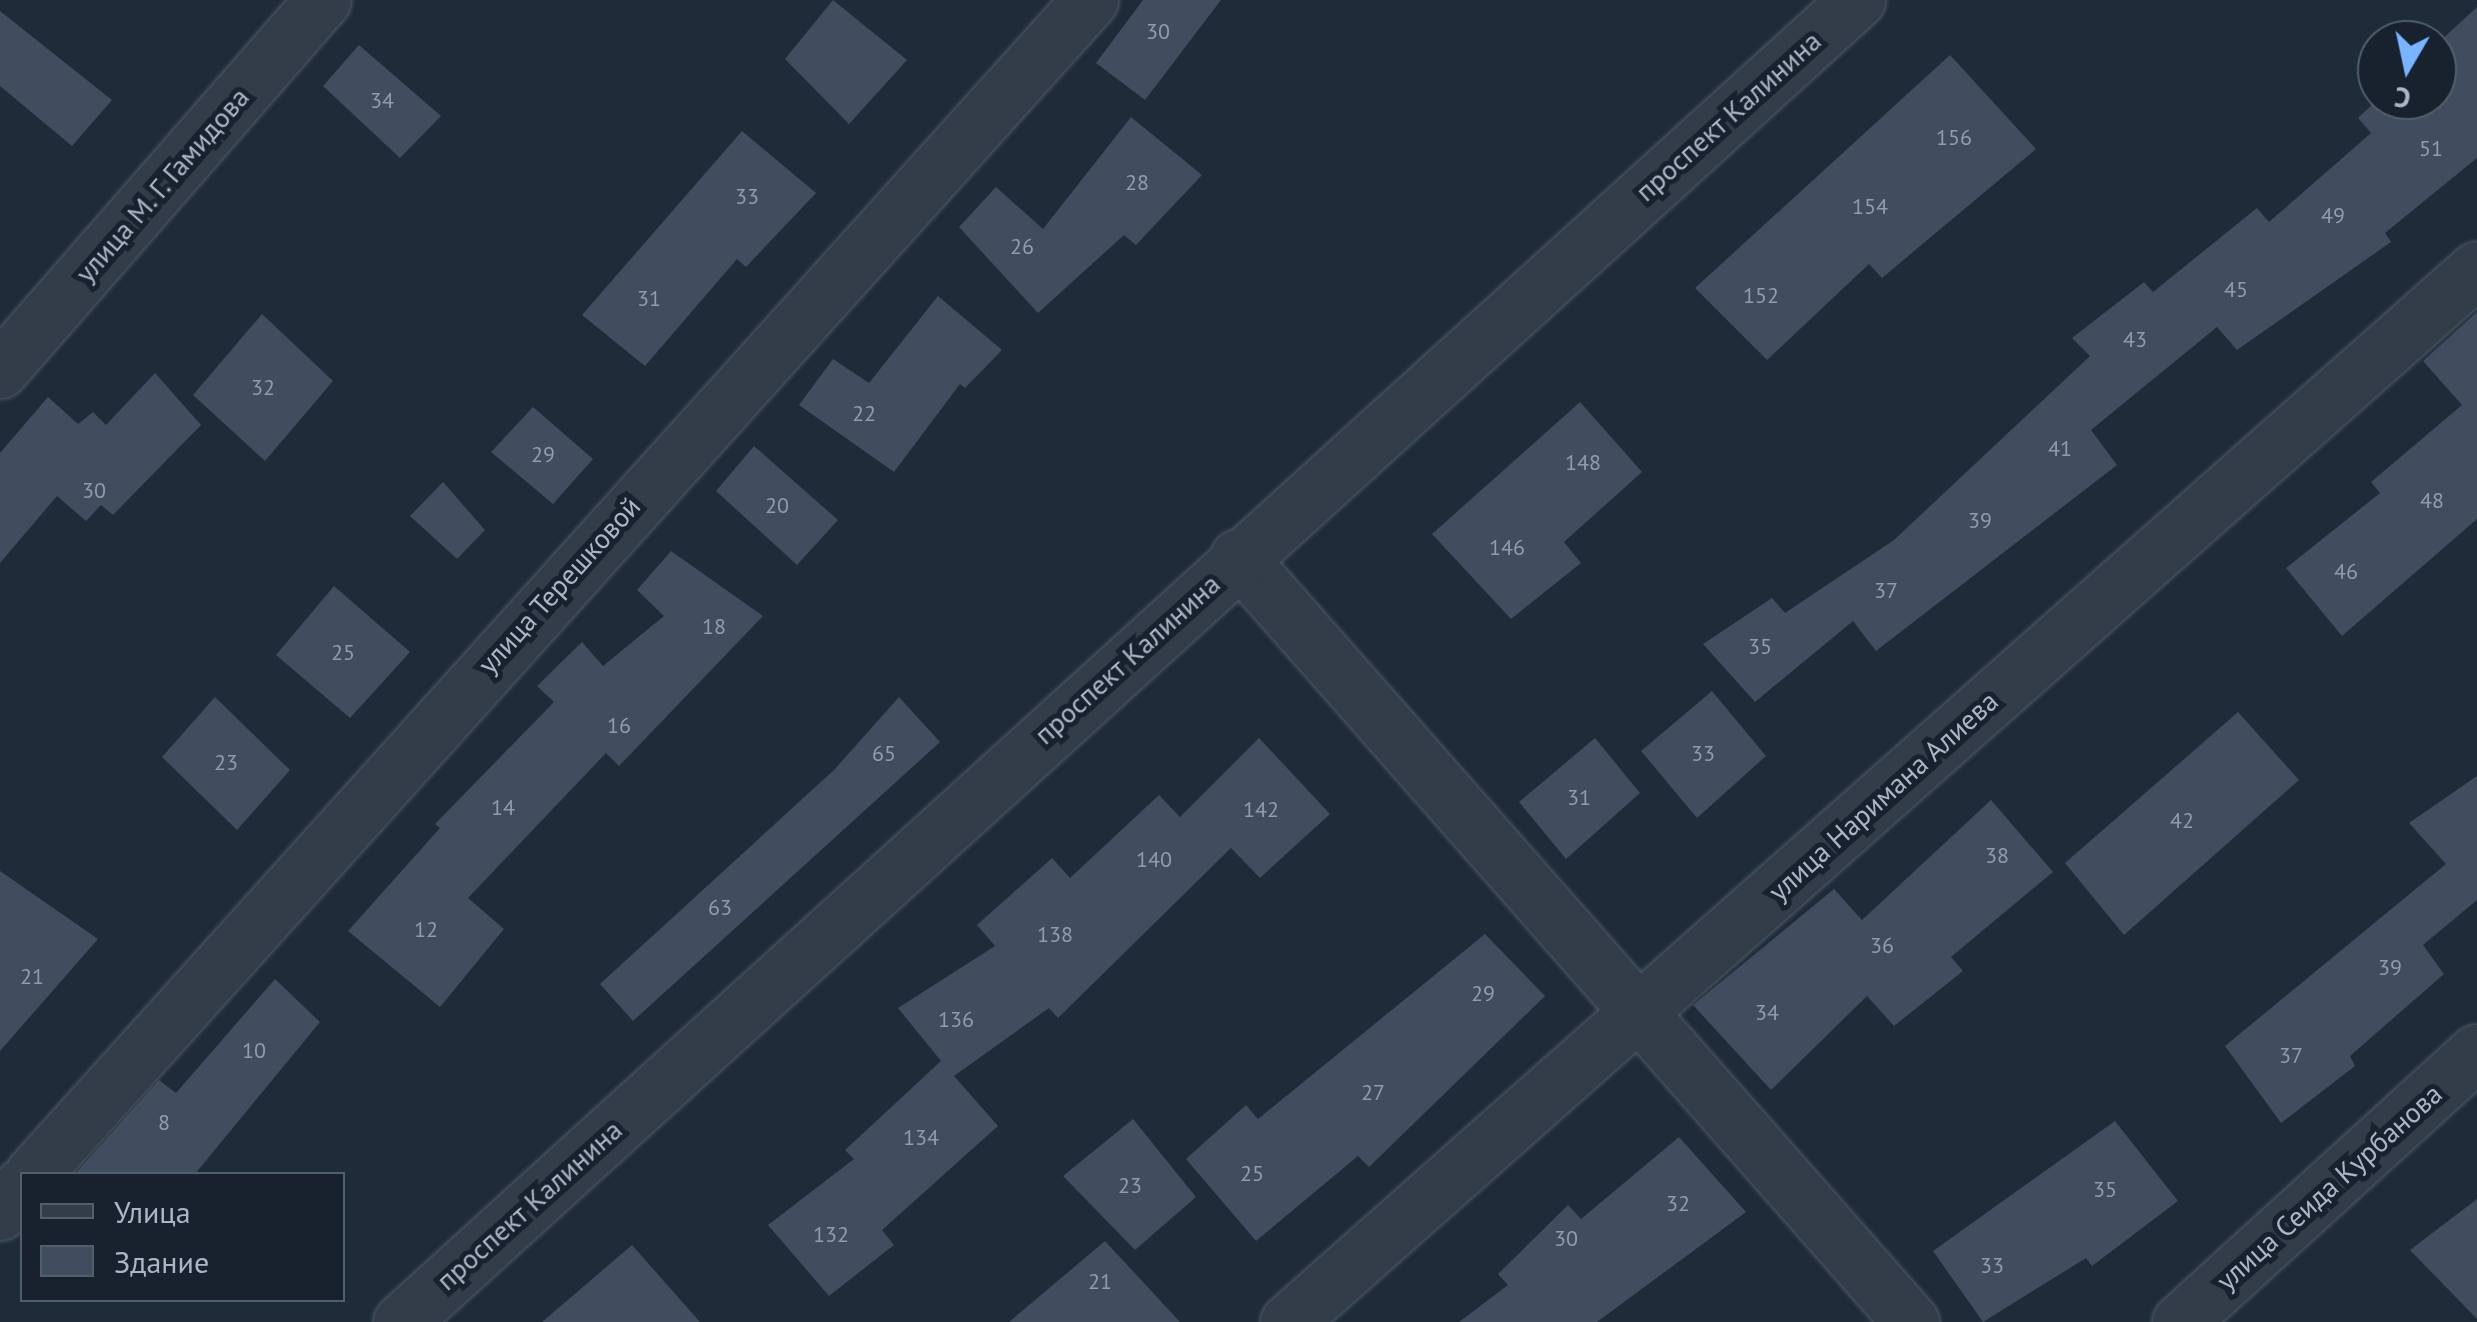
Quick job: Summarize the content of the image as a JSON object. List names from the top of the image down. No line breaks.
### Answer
{"streets":{"street":["проспект Калинина","улица М. Г. Гамидова","улица Терешковой","улица Наримана Алиева","улица Сеида Курбанова"]},"house_numbers":["30","34","156","51","28","33","154","49","26","45","152","31","43","32","22","41","29","148","30","48","20","39","146","46","37","18","35","25","16","65","33","23","31","14","142","42","38","140","63","12","138","36","39","21","29","34","136","10","37","27","8","134","25","23","35","32","132","30","33","21"],"legend":["Улица","Здание"],"north":"bottom"}
